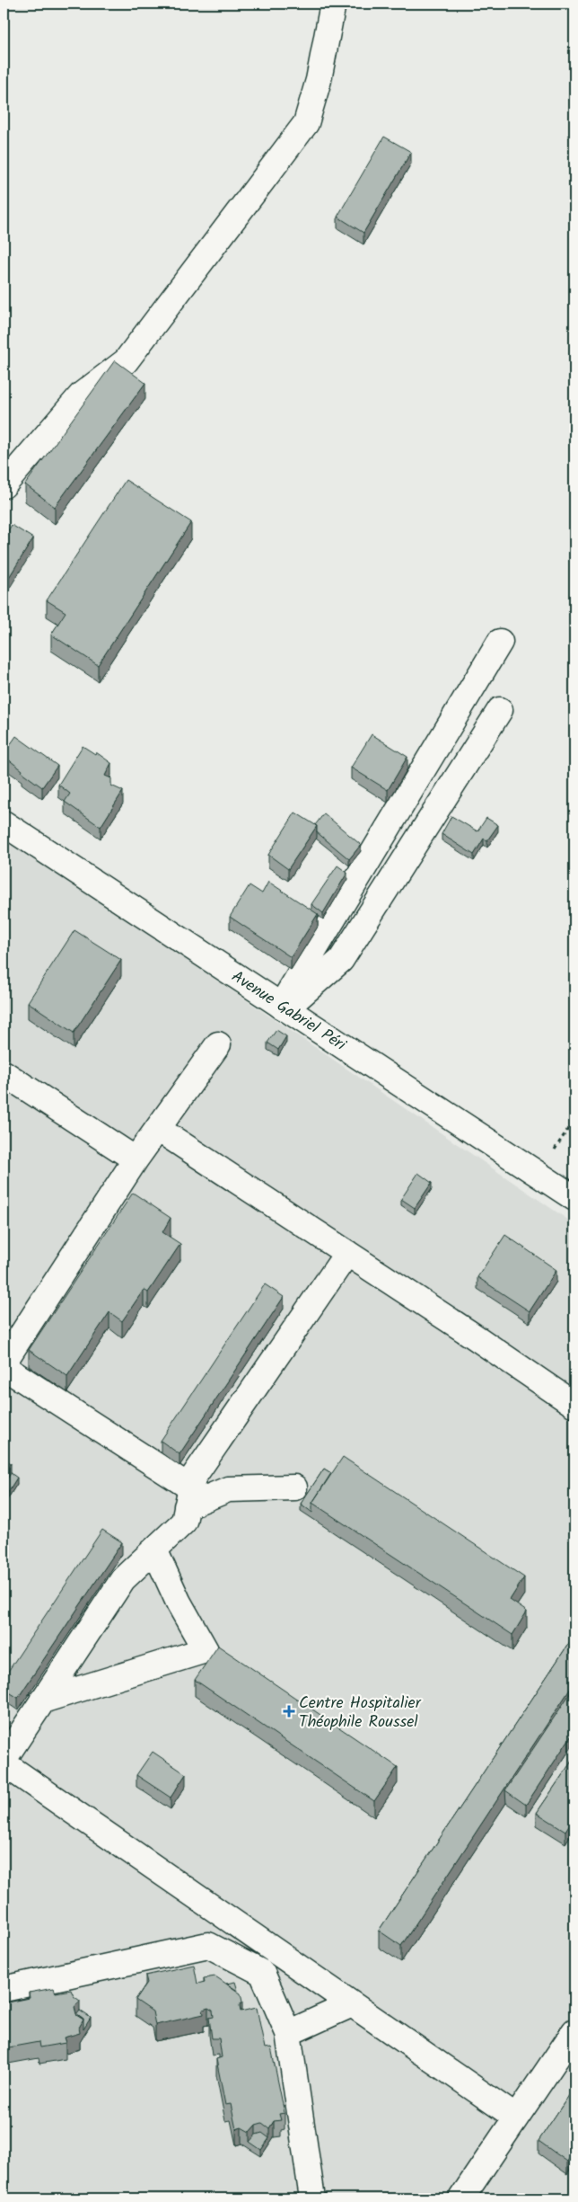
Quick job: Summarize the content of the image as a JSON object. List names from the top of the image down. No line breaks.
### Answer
{"streets":{"main road":["Avenue Gabriel Péri"]},"places":{"health":["Centre Hospitalier Théophile Roussel"]}}
